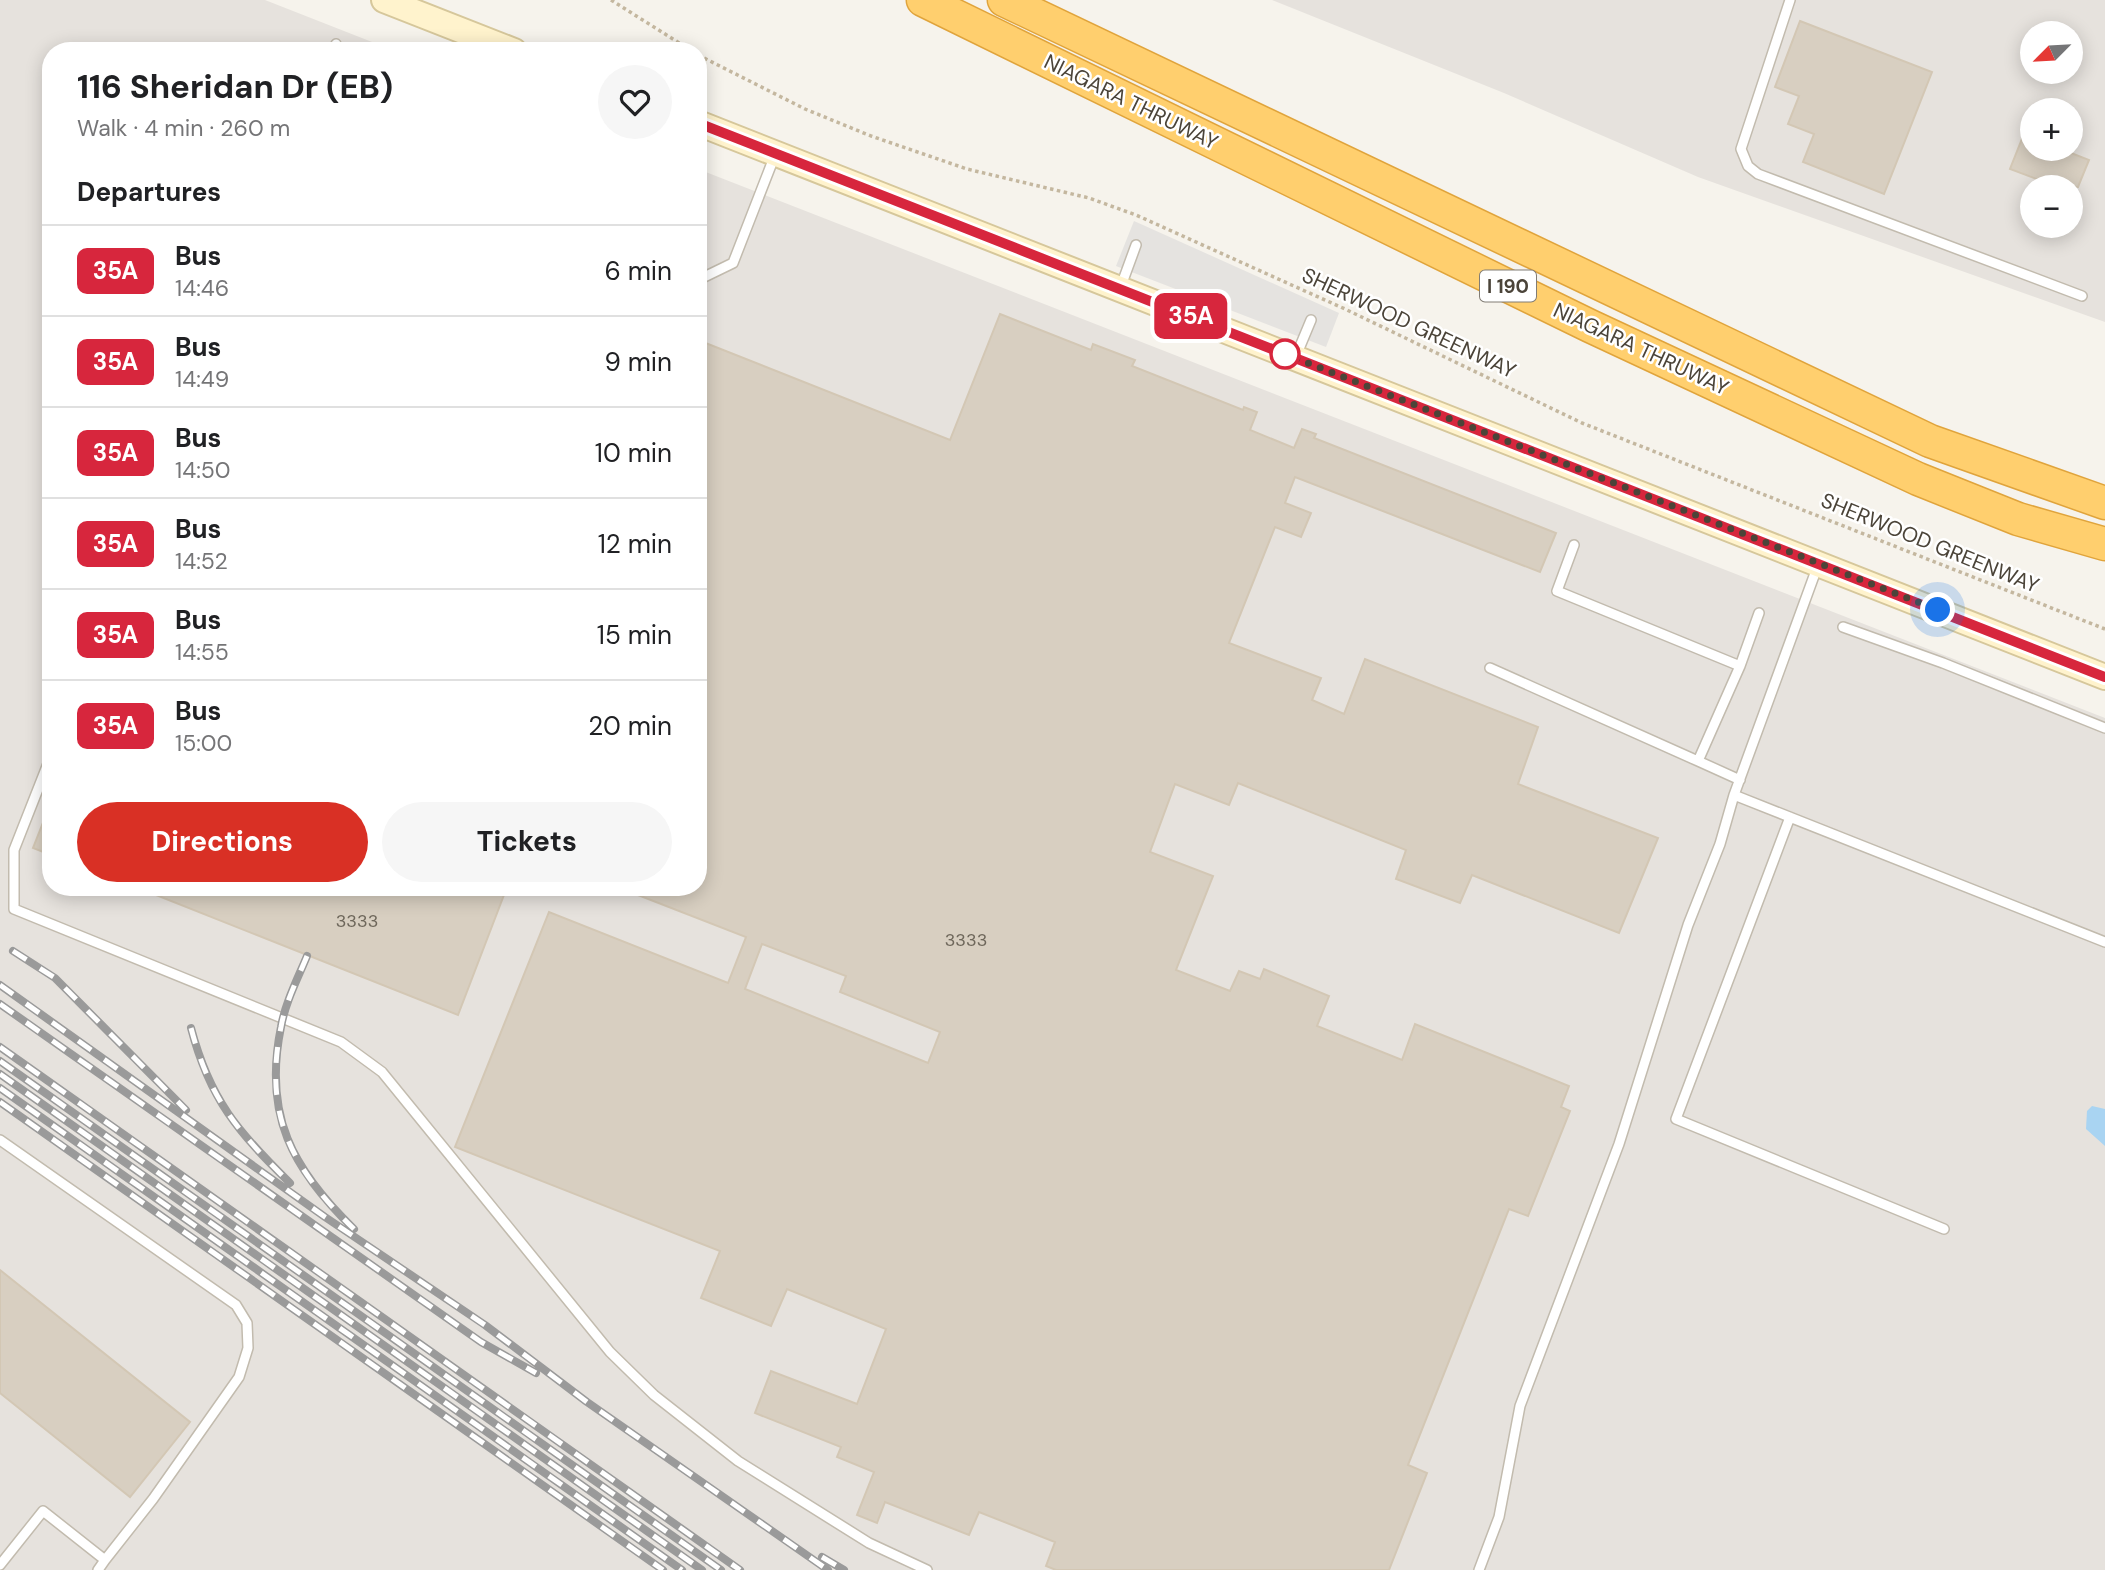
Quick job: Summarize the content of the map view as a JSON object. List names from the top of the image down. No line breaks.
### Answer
{"streets":{"highway":["NIAGARA THRUWAY","I 190"],"path":["SHERWOOD GREENWAY"]},"lines":["bus line 35A"],"house_numbers":["3333","3333"],"north":"bottom left","page":{"on_map":"35A","map_buttons":["+","−"],"heading":[["116 Sheridan Dr (EB)","Walk · 4 min · 260 m"],"Departures"],"list":[{"mark":"35A","name":"Bus","note":"14:46","value":"6 min"},{"mark":"35A","name":"Bus","note":"14:49","value":"9 min"},{"mark":"35A","name":"Bus","note":"14:50","value":"10 min"},{"mark":"35A","name":"Bus","note":"14:52","value":"12 min"},{"mark":"35A","name":"Bus","note":"14:55","value":"15 min"},{"mark":"35A","name":"Bus","note":"15:00","value":"20 min"}],"buttons":["Directions","Tickets"]}}
